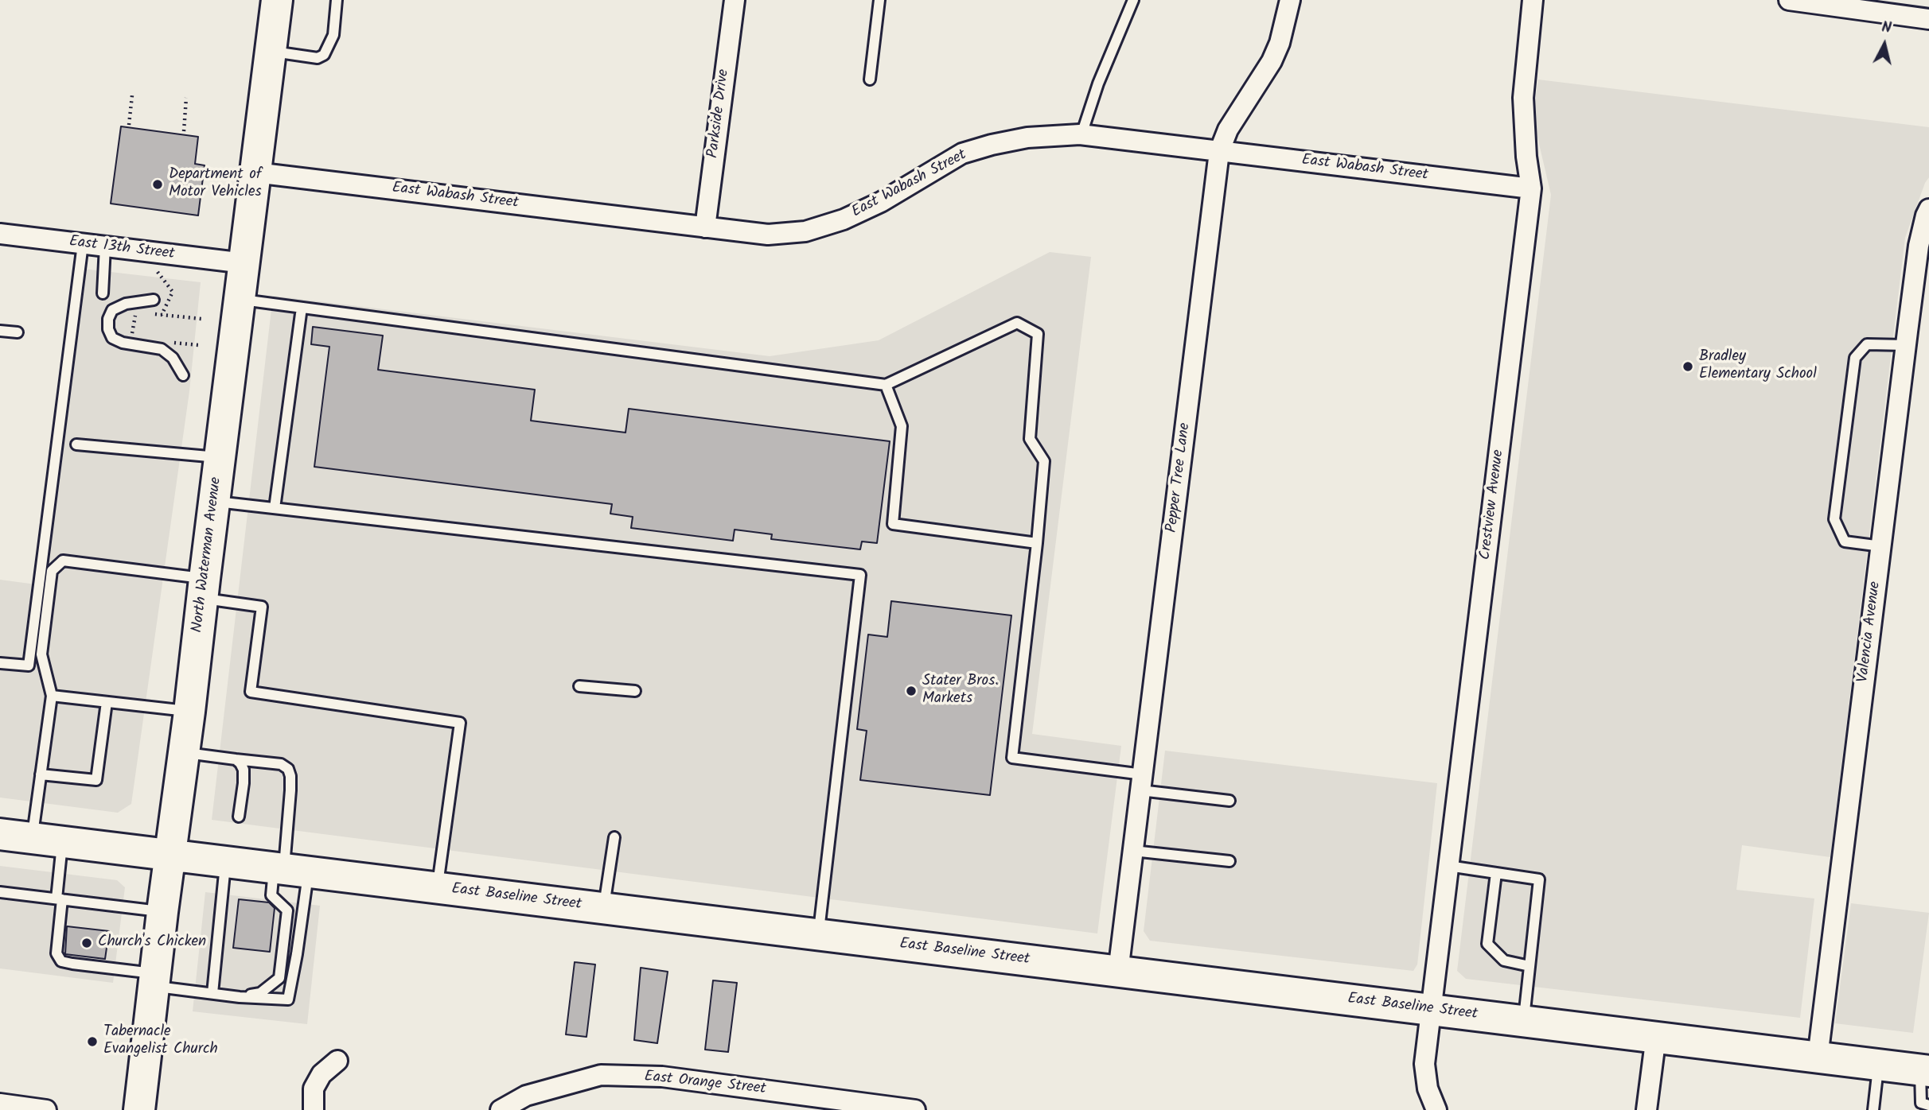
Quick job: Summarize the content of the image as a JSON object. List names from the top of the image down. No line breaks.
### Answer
{"streets":{"main road":["North Waterman Avenue","East Baseline Street"],"street":["Parkside Drive","East Wabash Street","East 13th Street","Pepper Tree Lane","Crestview Avenue","Valencia Avenue","East Orange Street"]},"crossings":[["Parkside Drive","East Wabash Street"],["East Wabash Street","Pepper Tree Lane"],["East Wabash Street","Crestview Avenue"],["East Wabash Street","North Waterman Avenue"],["East 13th Street","North Waterman Avenue"],["Pepper Tree Lane","East Baseline Street"],["Crestview Avenue","East Baseline Street"],["North Waterman Avenue","East Baseline Street"],["Valencia Avenue","East Baseline Street"]],"places":["Department of Motor Vehicles","Bradley Elementary School","Stater Bros. Markets","Church's Chicken","Tabernacle Evangelist Church"],"north":"top"}
